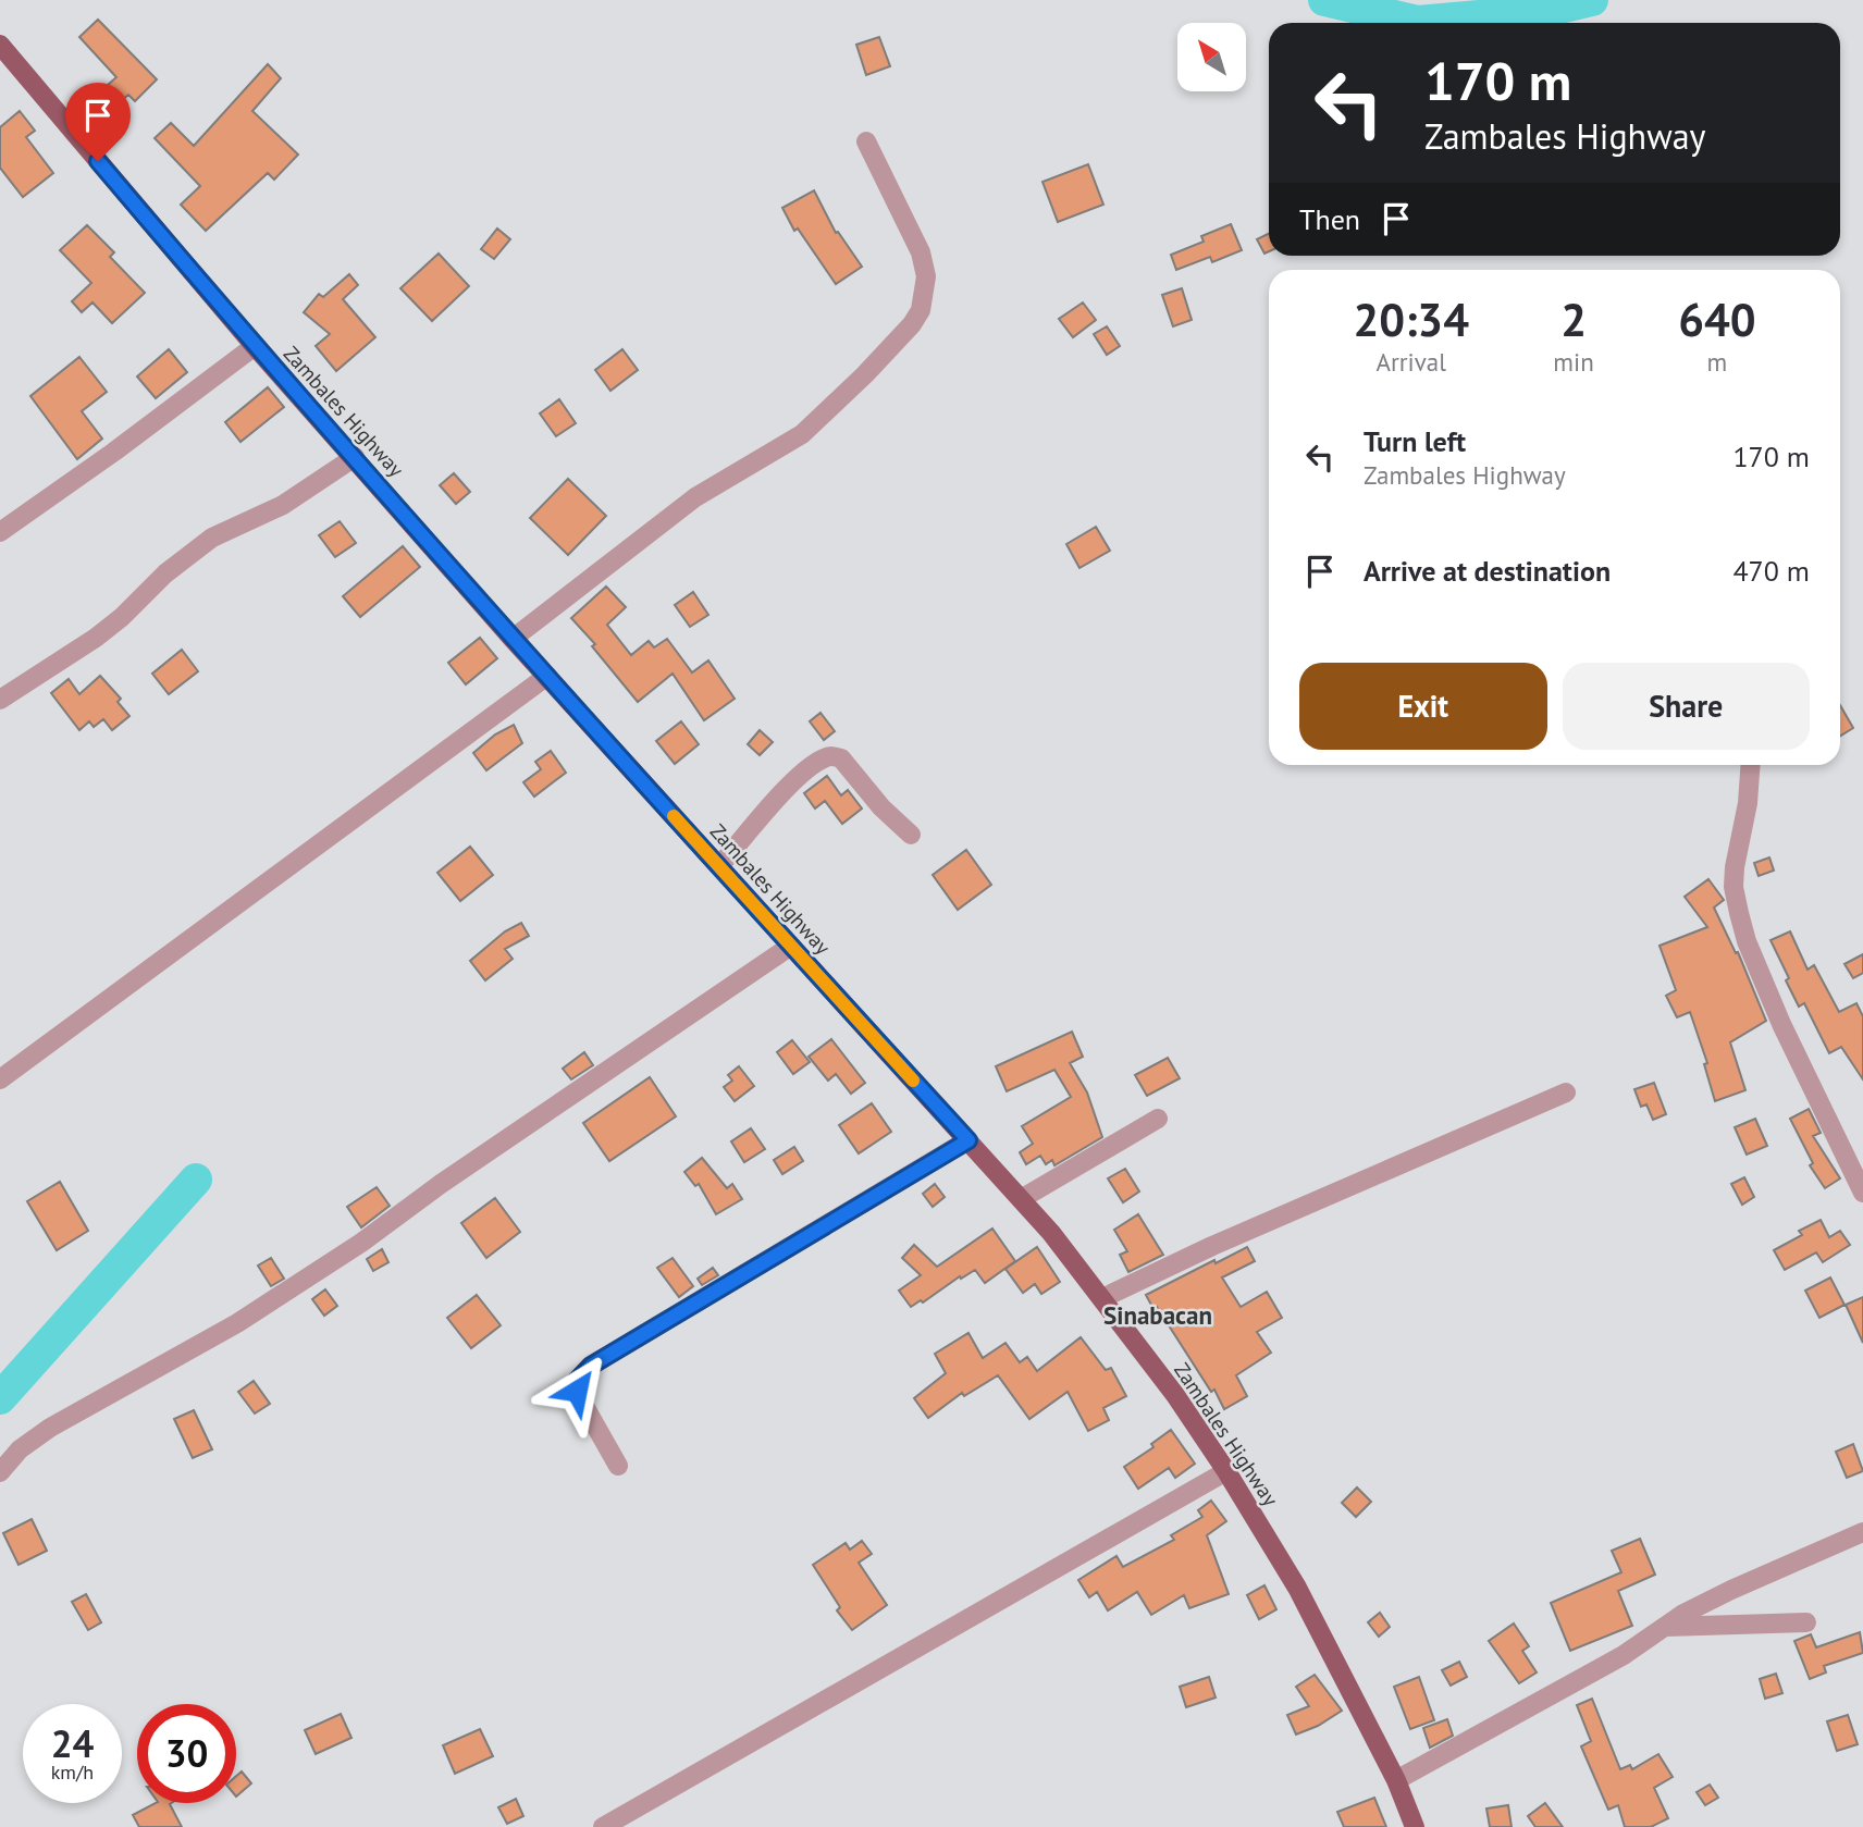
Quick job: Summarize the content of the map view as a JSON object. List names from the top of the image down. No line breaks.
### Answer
{"streets":{"main road":["Zambales Highway"]},"districts":["Sinabacan"],"north":"top left","page":{"turn":["170 m","Zambales Highway"],"then":"Then","eta":["20:34","Arrival","2","min","640","m"],"list":[{"name":"Turn left","note":"Zambales Highway","value":"170 m"},{"name":"Arrive at destination","value":"470 m"}],"buttons":["Exit","Share"],"speed":"24 km/h","limit":"30"}}
